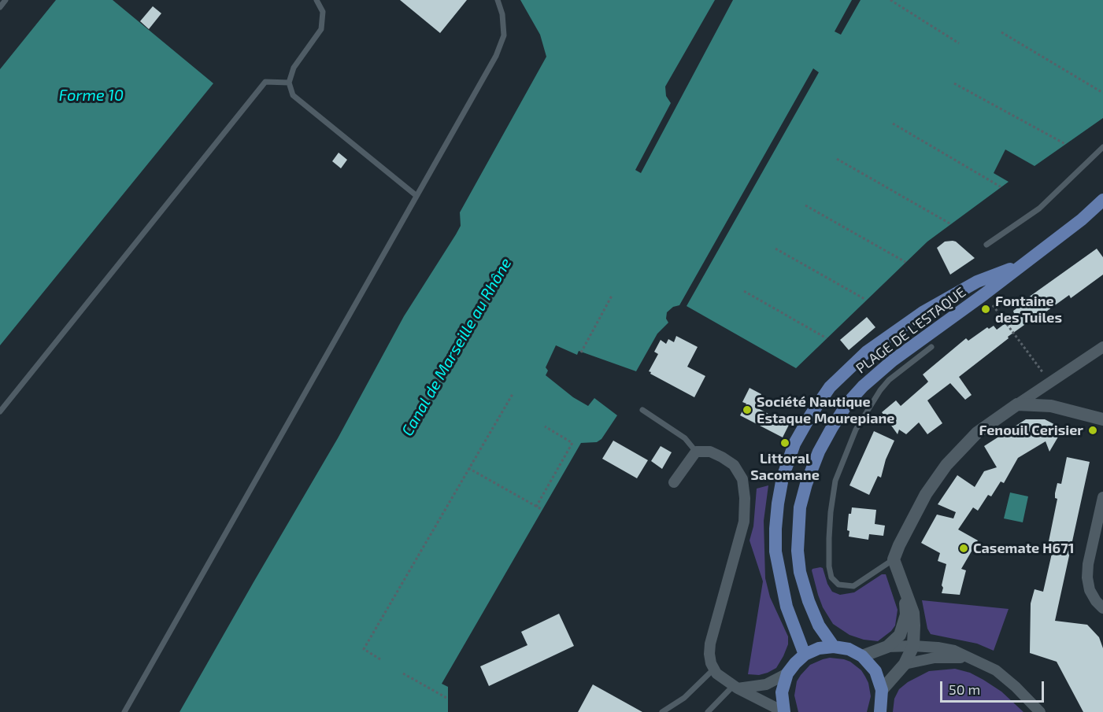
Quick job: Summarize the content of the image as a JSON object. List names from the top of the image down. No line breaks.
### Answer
{"streets":{"main road":["PLAGE DE L'ESTAQUE"]},"water":["Forme 10","Canal de Marseille au Rhône"],"places":["Fontaine des Tuiles","Société Nautique Estaque Mourepiane","Fenouil Cerisier","Littoral Sacomane","Casemate H671"],"scale_bar":"50 m"}
